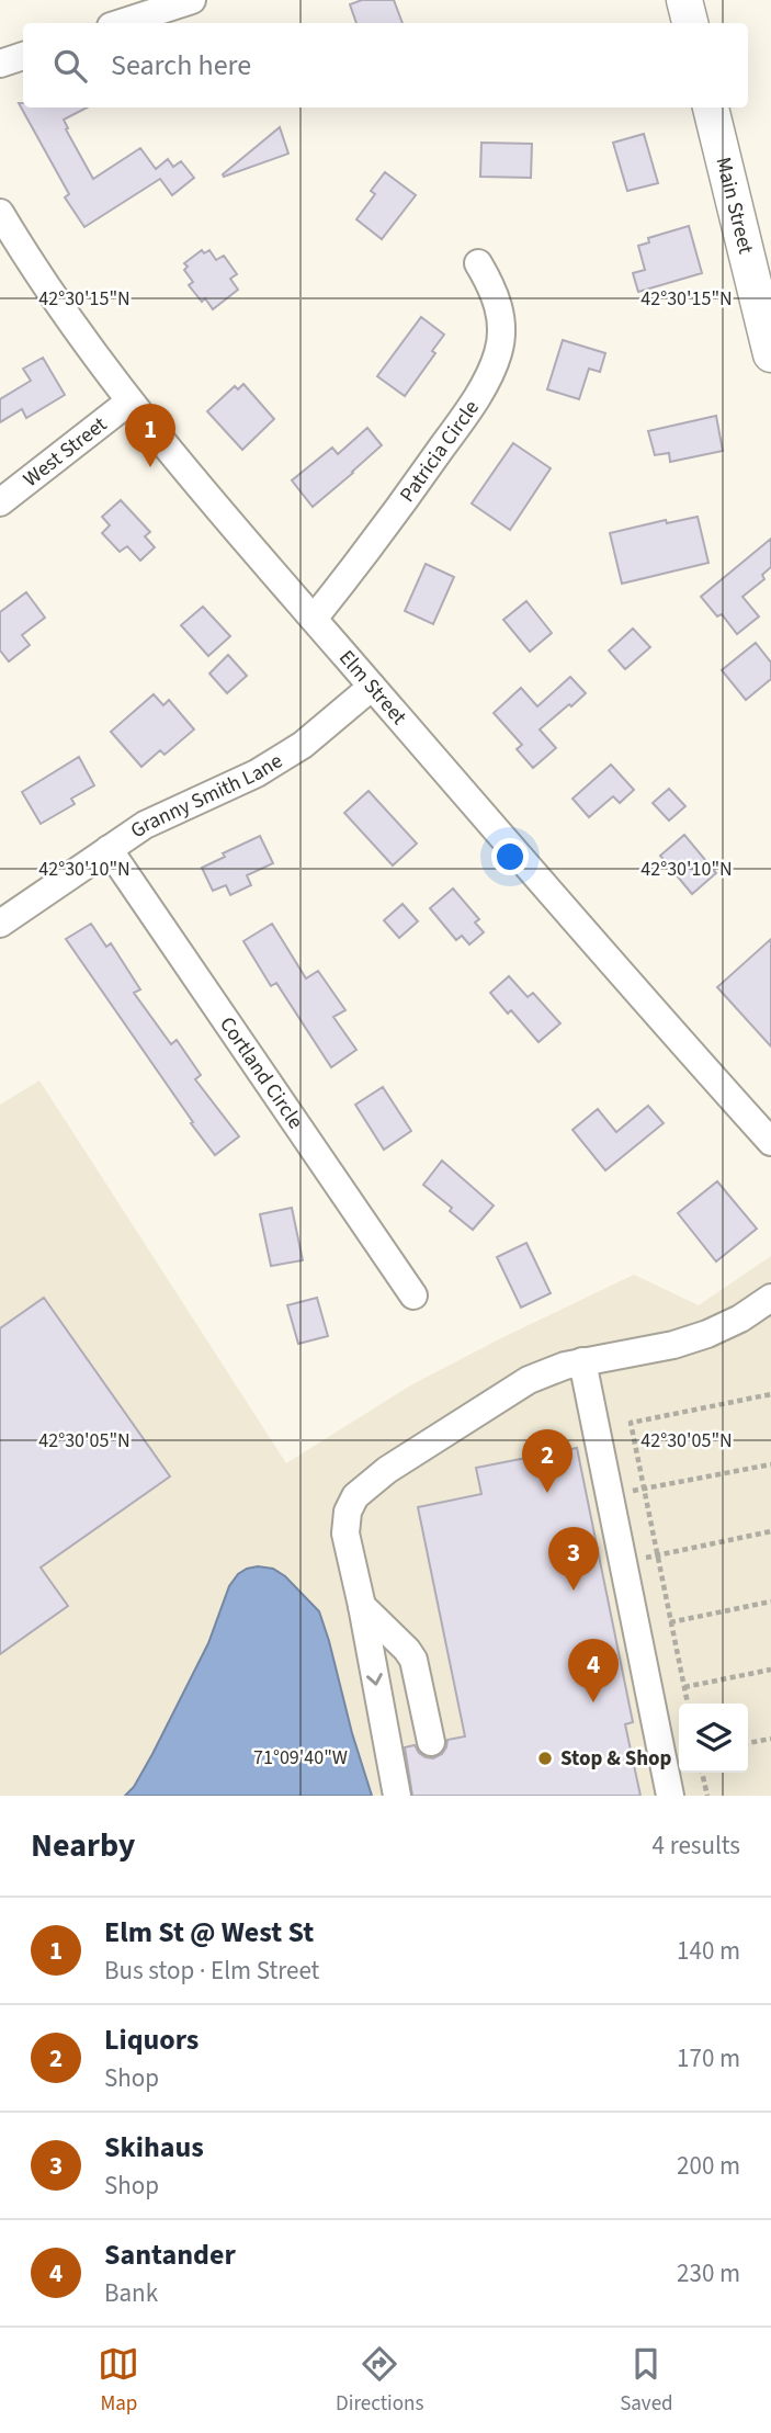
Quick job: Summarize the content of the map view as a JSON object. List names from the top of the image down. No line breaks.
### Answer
{"streets":{"main road":["Main Street"],"street":["Patricia Circle","West Street","Elm Street","Granny Smith Lane","Cortland Circle"]},"crossings":[["Patricia Circle","Elm Street"],["West Street","Elm Street"],["Elm Street","Granny Smith Lane"],["Granny Smith Lane","Cortland Circle"]],"places":["Stop & Shop"],"page":{"search":"Search here","pins":["1","2","3","4"],"heading":["Nearby","4 results"],"list":[{"mark":"1","name":"Elm St @ West St","note":"Bus stop · Elm Street","value":"140 m"},{"mark":"2","name":"Liquors","note":"Shop","value":"170 m"},{"mark":"3","name":"Skihaus","note":"Shop","value":"200 m"},{"mark":"4","name":"Santander","note":"Bank","value":"230 m"}],"nav":["Map","Directions","Saved"]},"coordinates":["42°30'15\"N","42°30'10\"N","42°30'05\"N","71°09'40\"W"]}
